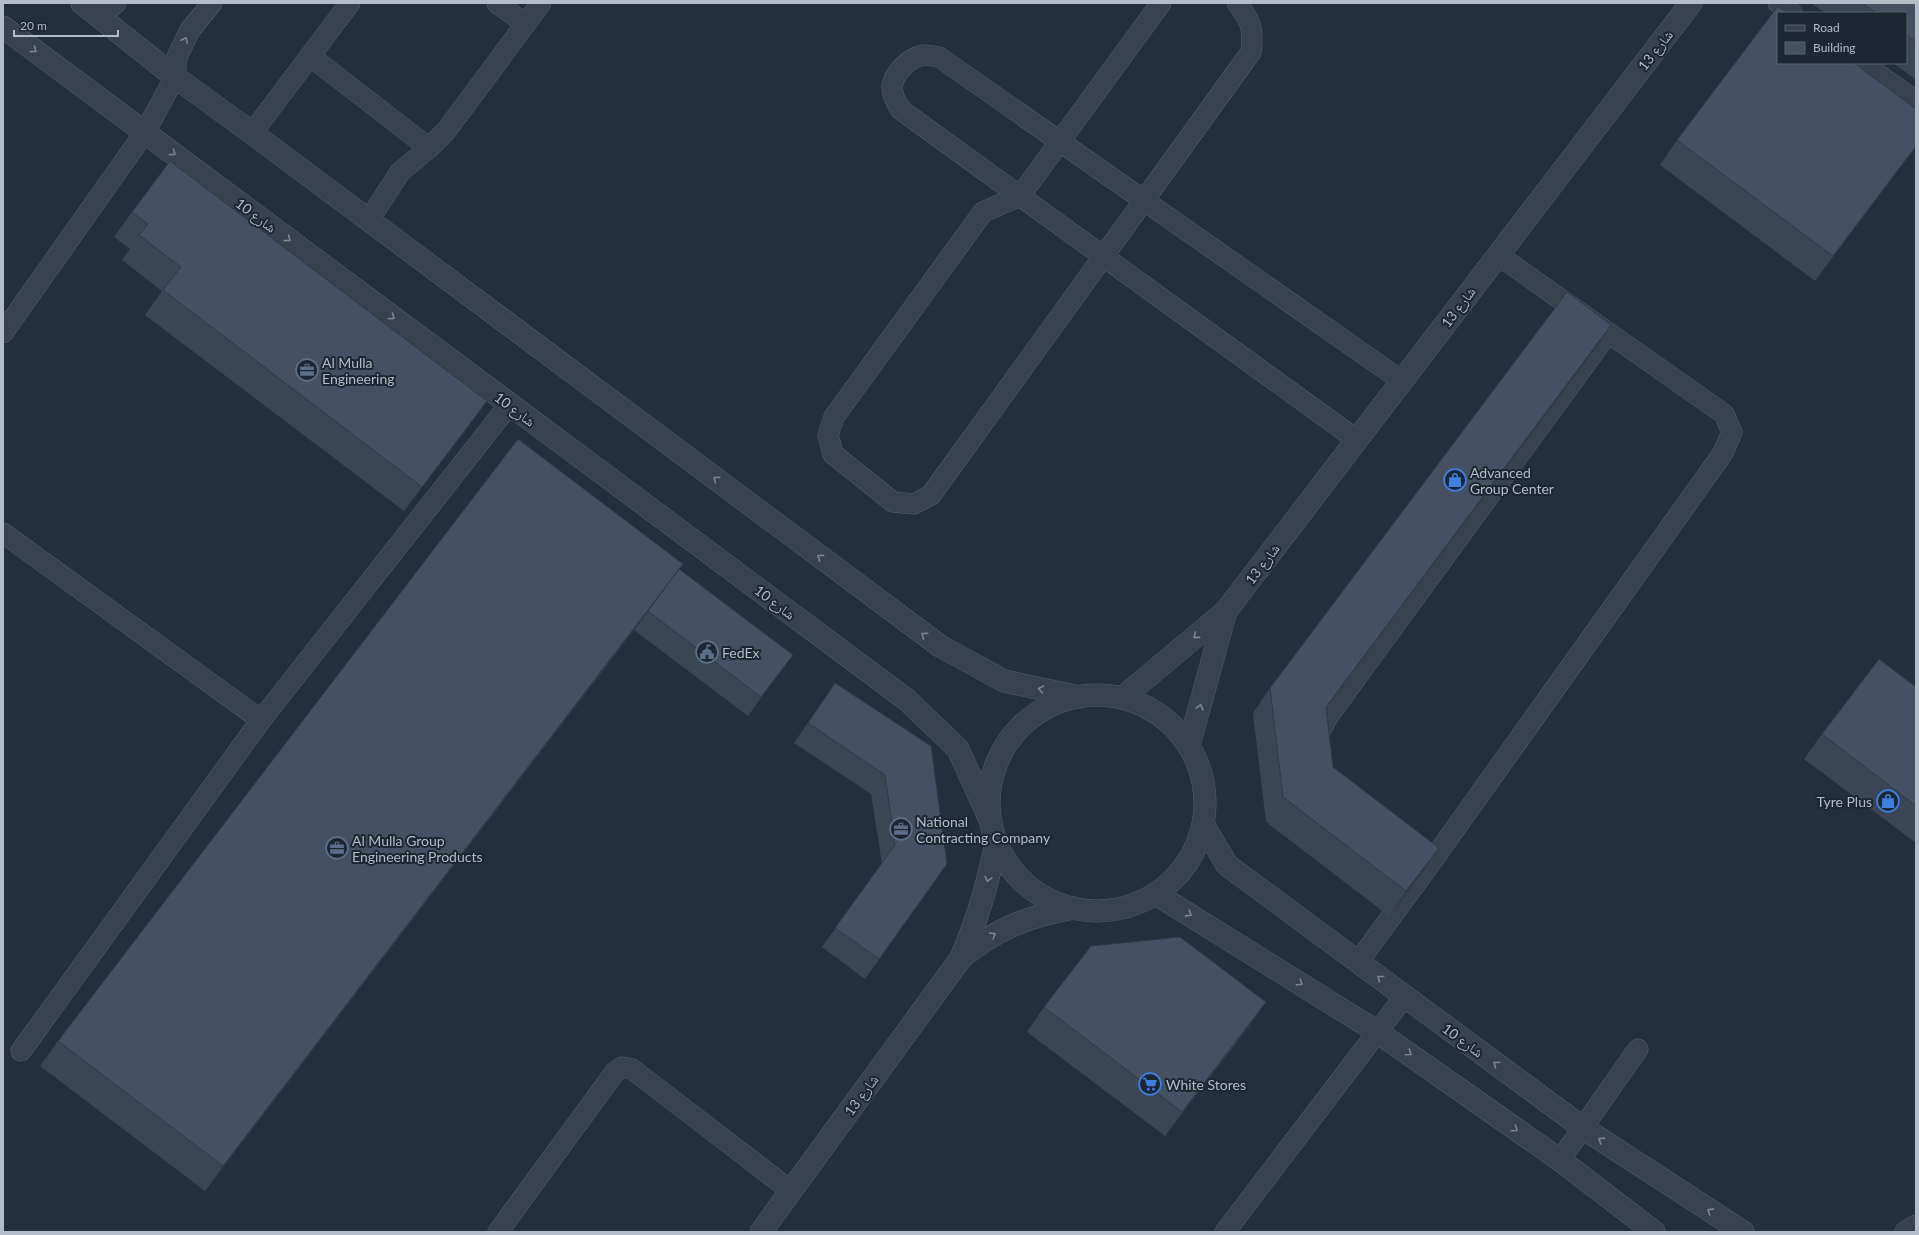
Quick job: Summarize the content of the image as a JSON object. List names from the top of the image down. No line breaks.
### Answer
{"streets":{"street":["شارع 13","شارع 10"]},"crossings":[["شارع 13","شارع 10"]],"places":{"office":["Al Mulla Engineering","National Contracting Company","Al Mulla Group Engineering Products"],"shop":["Advanced Group Center","Tyre Plus"],"public building":["FedEx"],"supermarket":["White Stores"]},"legend":["Road","Building"],"scale_bar":"20 m"}
